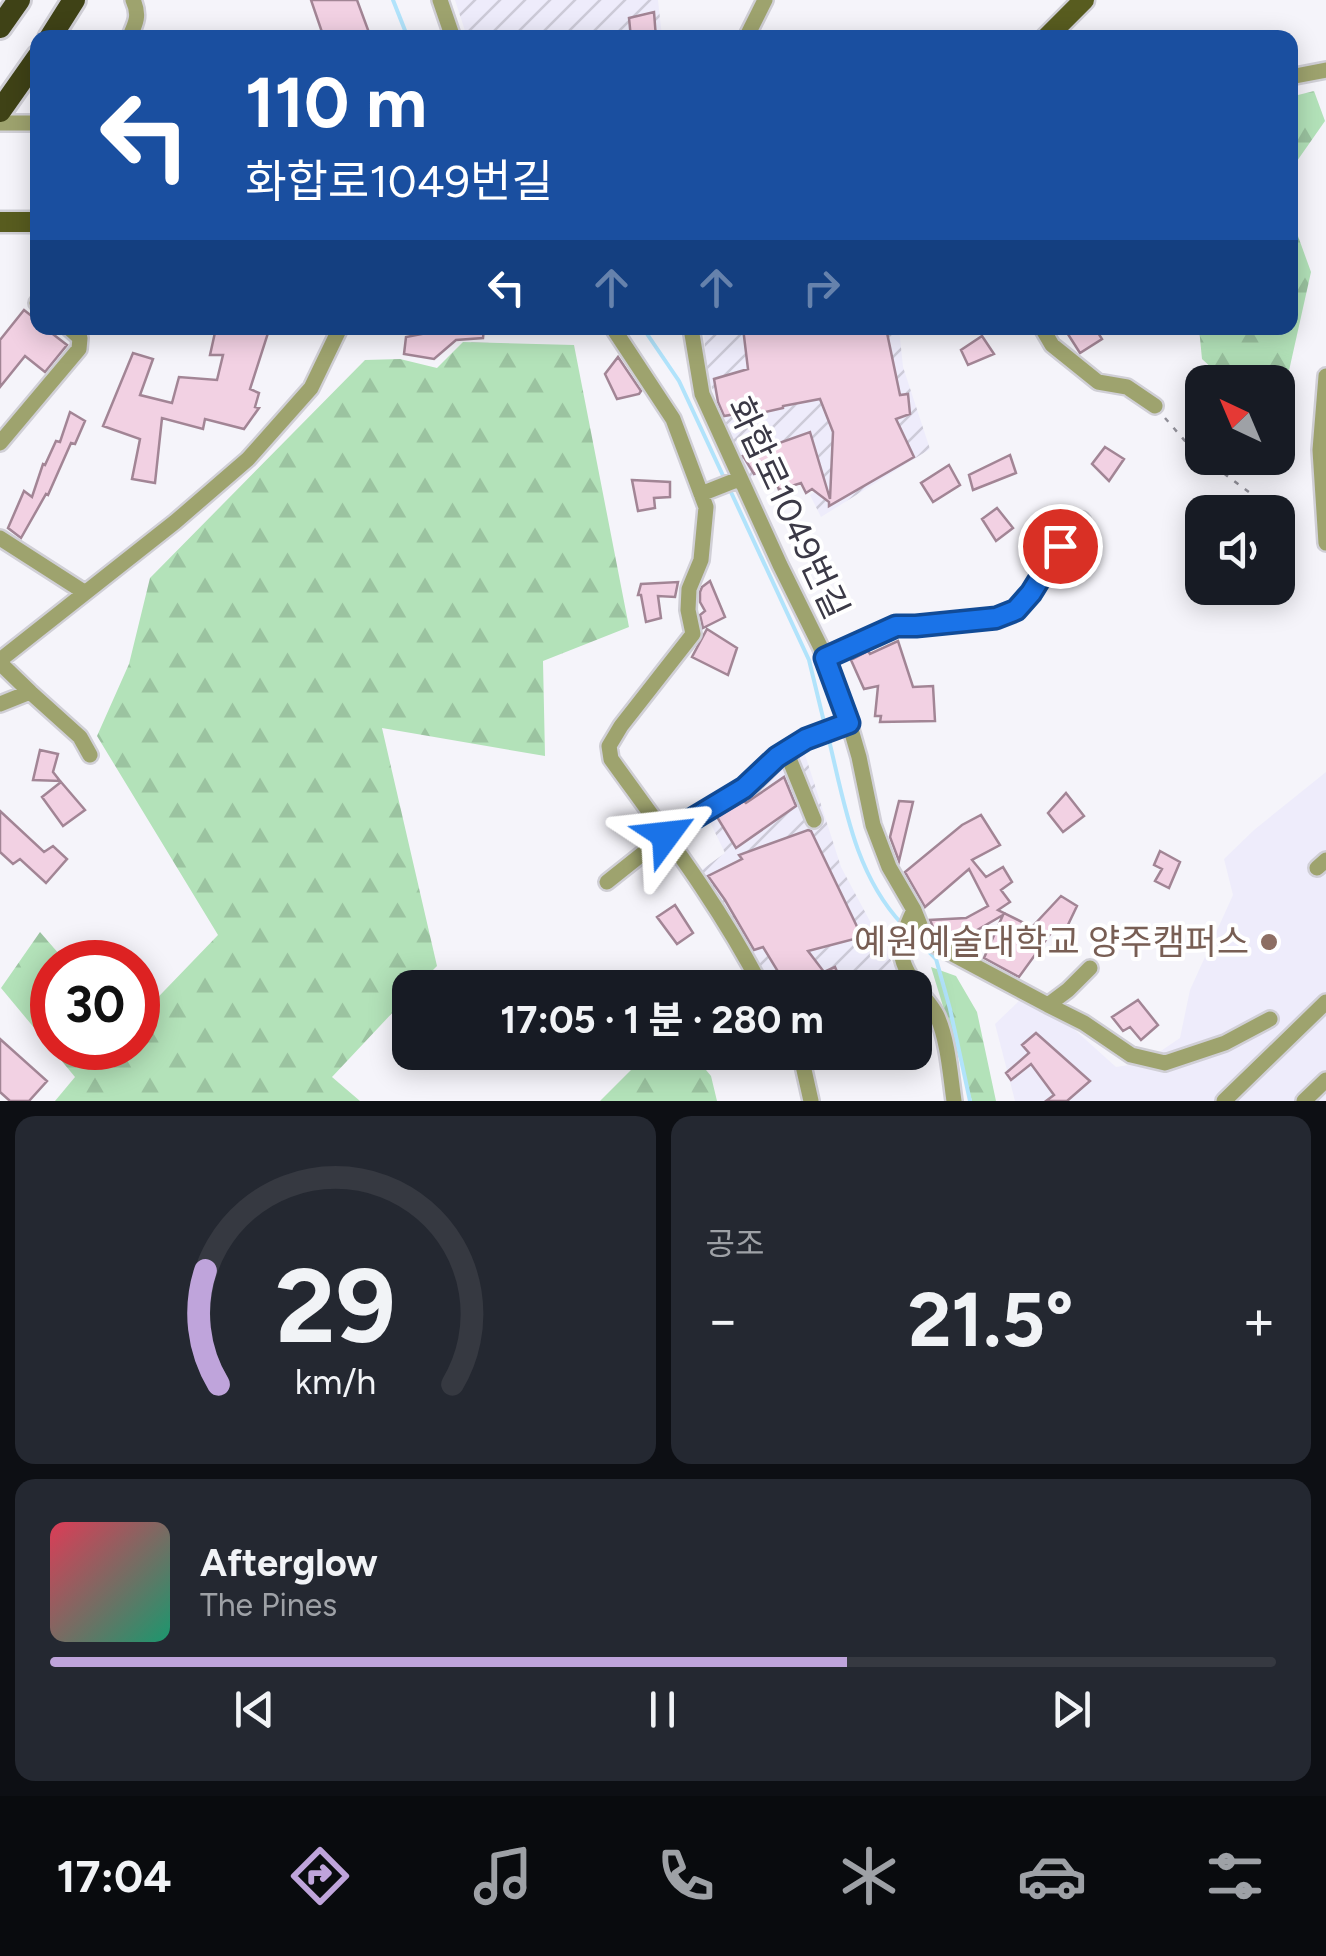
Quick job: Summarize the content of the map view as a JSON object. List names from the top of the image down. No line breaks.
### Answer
{"streets":{"street":["화합로1049번길"]},"places":["예원예술대학교 양주캠퍼스"],"north":"top left","page":{"turn":["110 m","화합로1049번길"],"limit":"30","trip":"17:05 · 1 분 · 280 m","tile":"공조","heat":["−","21.5°","+"],"song":["Afterglow","The Pines"],"tabs":"17:04","gauge":["29","km/h"]}}
